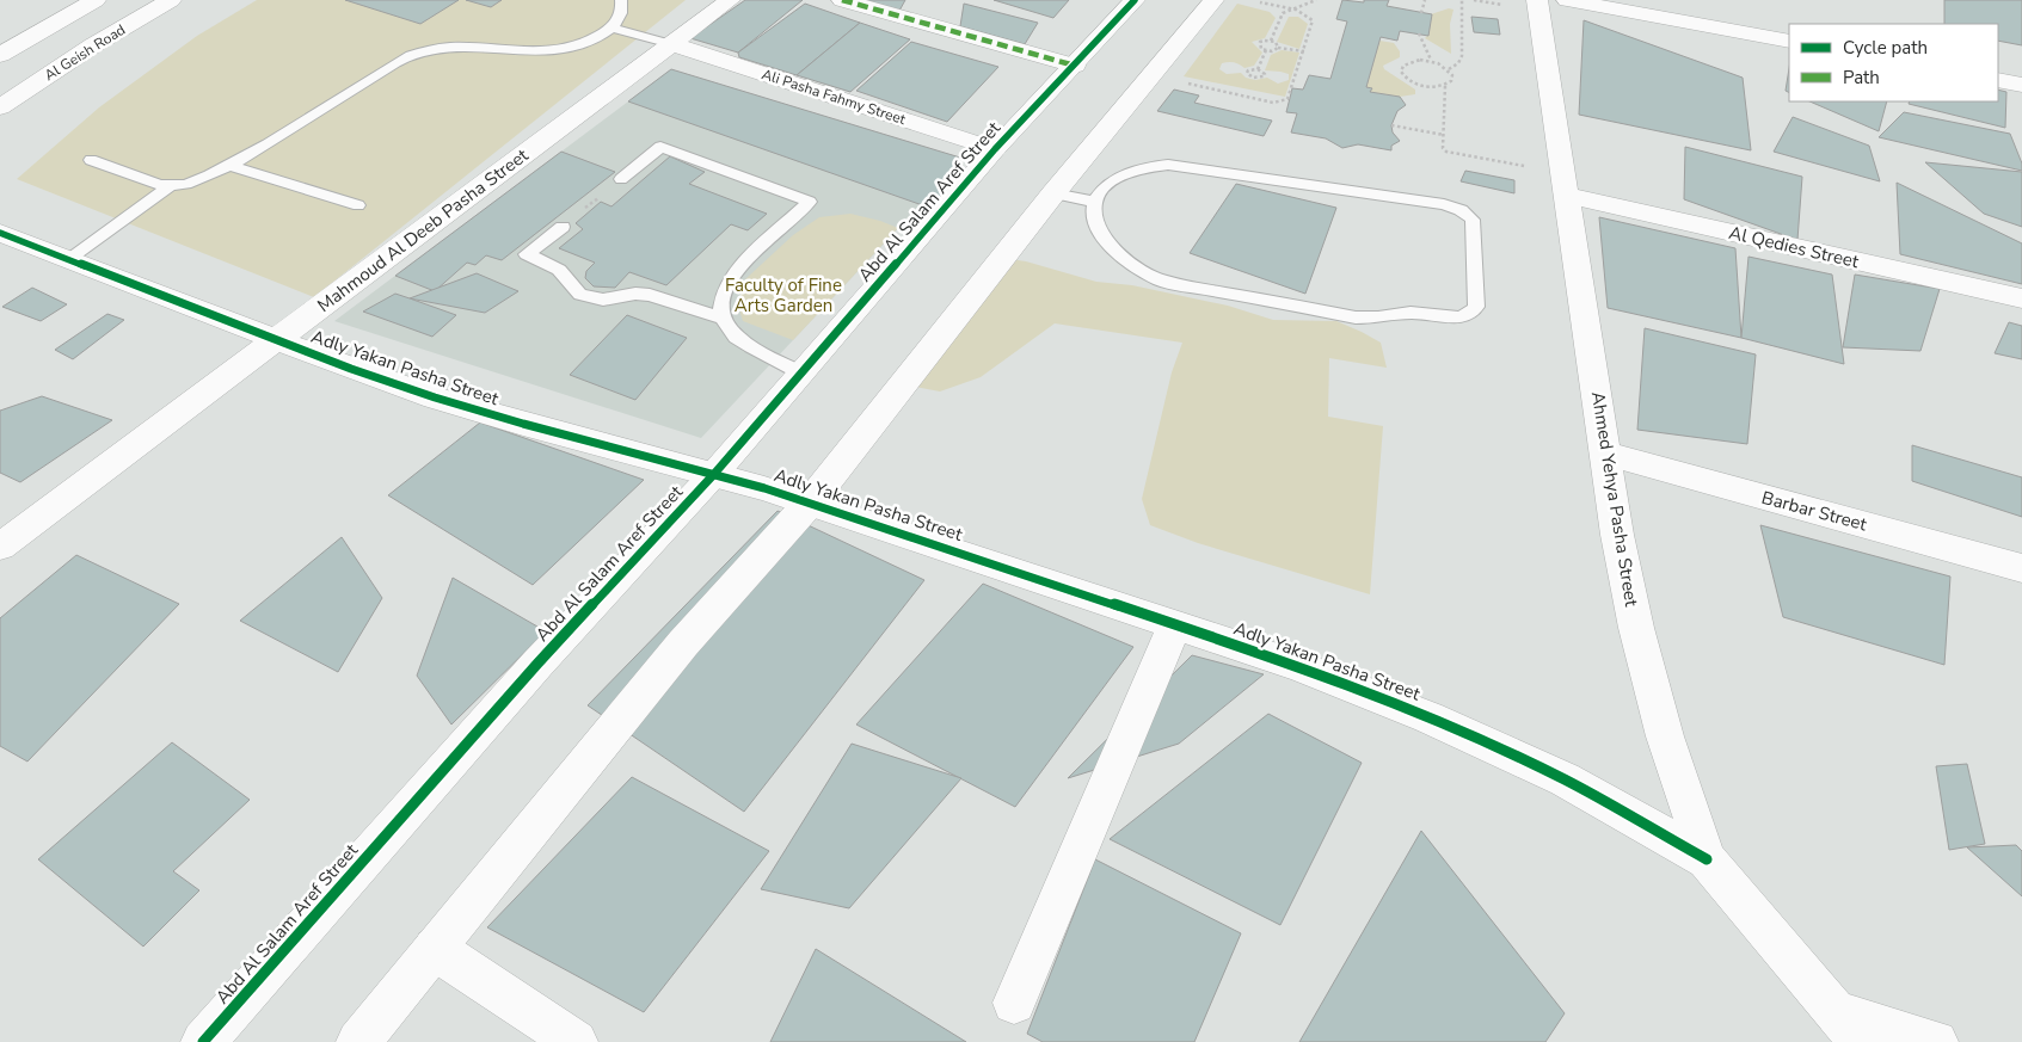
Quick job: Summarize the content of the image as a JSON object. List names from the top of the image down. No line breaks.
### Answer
{"streets":{"main road":["Al Geish Road","Ali Pasha Fahmy Street","Abd Al Salam Aref Street","Mahmoud Al Deeb Pasha Street","Al Qedies Street","Adly Yakan Pasha Street","Ahmed Yehya Pasha Street","Barbar Street"]},"crossings":[["Ali Pasha Fahmy Street","Abd Al Salam Aref Street"],["Ali Pasha Fahmy Street","Mahmoud Al Deeb Pasha Street"],["Abd Al Salam Aref Street","Adly Yakan Pasha Street"],["Mahmoud Al Deeb Pasha Street","Adly Yakan Pasha Street"],["Al Qedies Street","Ahmed Yehya Pasha Street"],["Adly Yakan Pasha Street","Ahmed Yehya Pasha Street"],["Ahmed Yehya Pasha Street","Barbar Street"]],"parks":["Faculty of Fine Arts Garden"],"legend":["Cycle path","Path"]}
